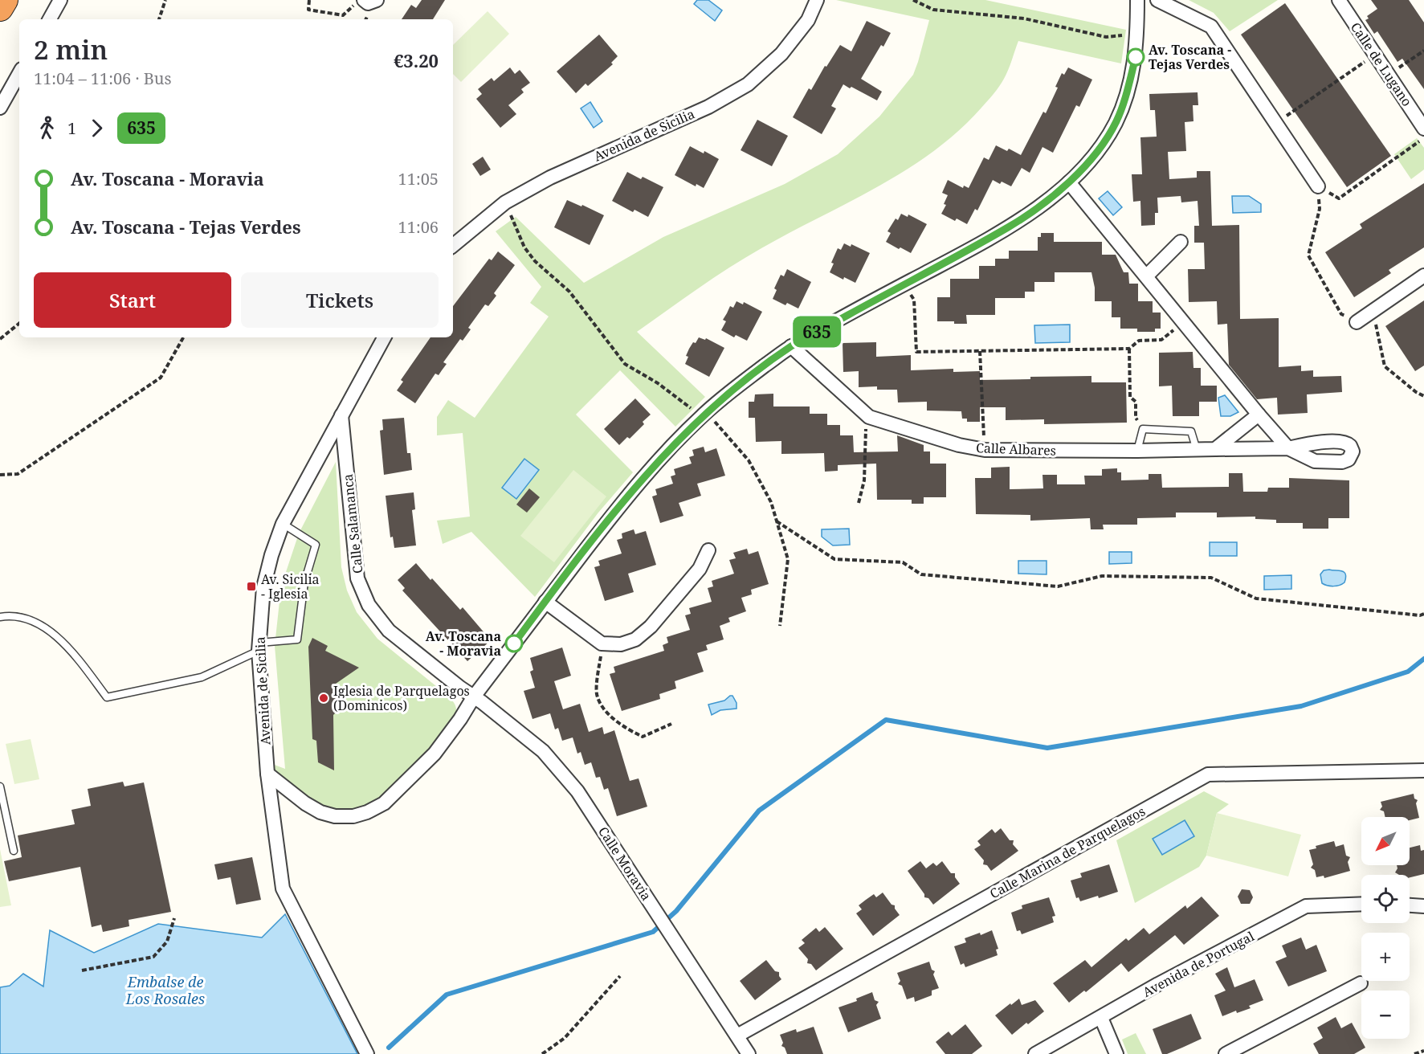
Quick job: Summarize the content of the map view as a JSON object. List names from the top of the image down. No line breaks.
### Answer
{"streets":{"street":["Calle de Lugano","Avenida de Sicilia","Calle Albares","Calle Salamanca","Calle Marina de Parquelagos","Calle Moravia","Avenida de Portugal"]},"crossings":[["Avenida de Sicilia","Calle Salamanca"],["Calle Salamanca","Calle Moravia"],["Calle Marina de Parquelagos","Calle Moravia"]],"water":["Embalse de Los Rosales"],"places":{"other":["Av. Toscana - Tejas Verdes","Av. Toscana - Moravia","Iglesia de Parquelagos (Dominicos)"],"transit":["Av. Sicilia - Iglesia"]},"lines":["bus line 635"],"north":"bottom left","page":{"on_map":"635","heading":["2 min","11:04 – 11:06 · Bus","€3.20"],"legs":["1","635"],"list":[{"name":"Av. Toscana - Moravia","value":"11:05"},{"name":"Av. Toscana - Tejas Verdes","value":"11:06"}],"buttons":["Start","Tickets"],"map_buttons":["+","−"]}}
